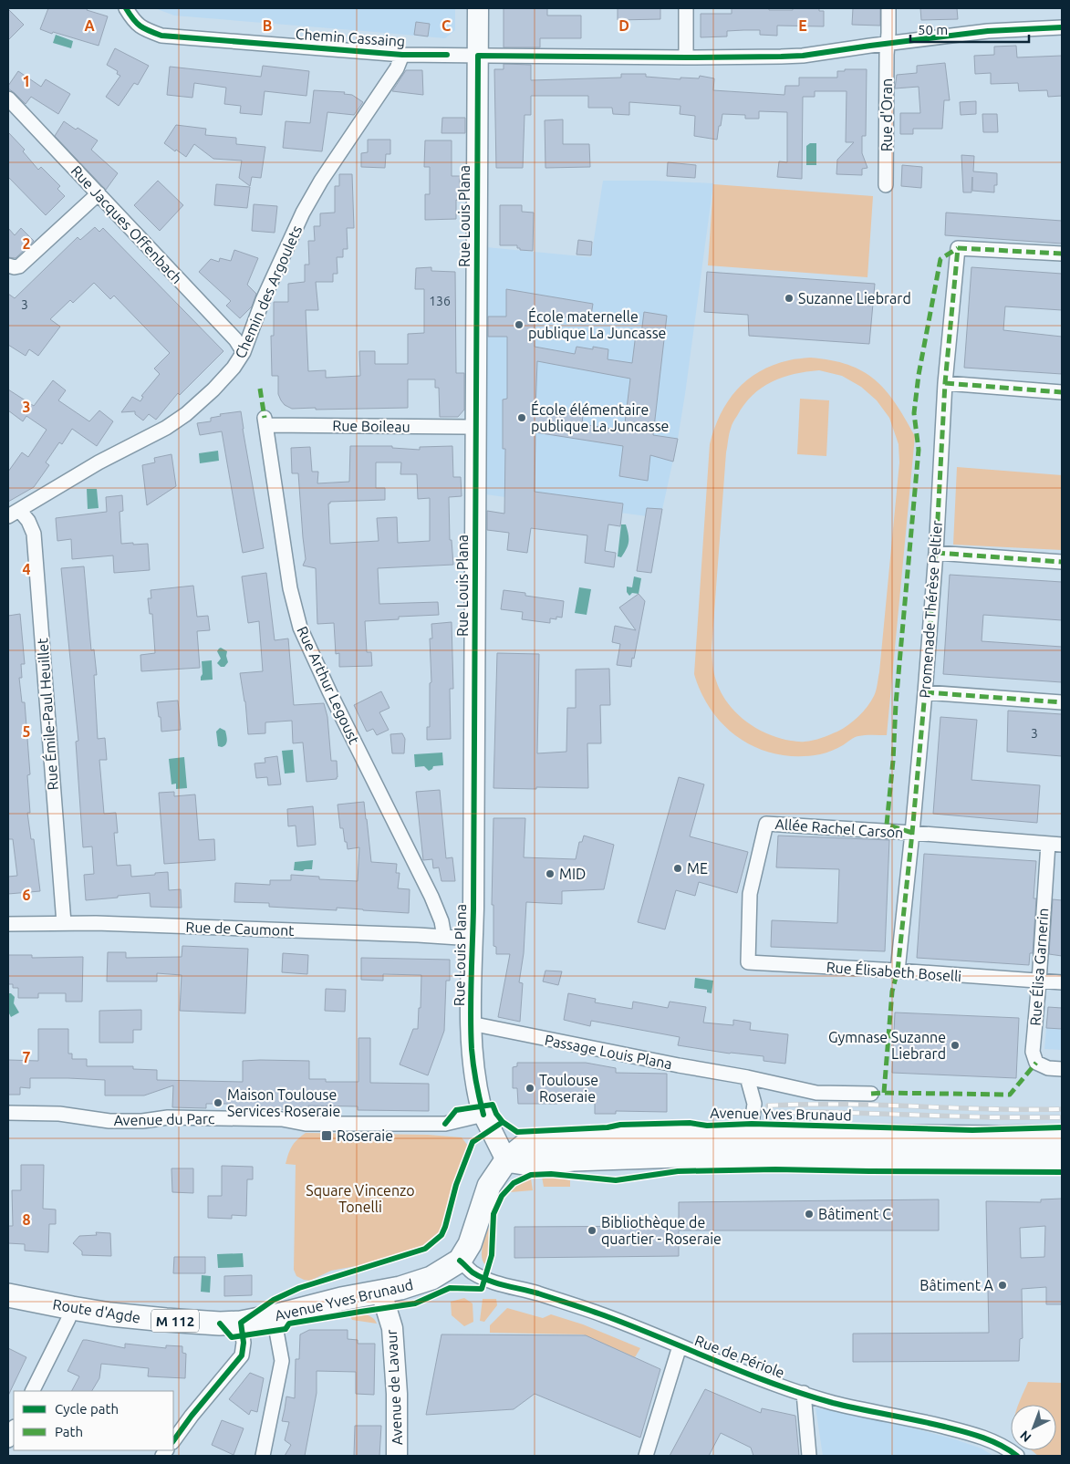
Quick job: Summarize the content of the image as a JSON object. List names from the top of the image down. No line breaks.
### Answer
{"streets":{"main road":["Avenue Yves Brunaud","Route d'Agde","M 112"],"street":["Chemin Cassaing","Rue d'Oran","Rue Louis Plana","Rue Jacques Offenbach","Chemin des Argoulets","Rue Boileau","Promenade Thérèse Peltier","Rue Arthur Legoust","Rue Émile-Paul Heuillet","Allée Rachel Carson","Rue de Caumont","Rue Élisa Garnerin","Rue Élisabeth Boselli","Passage Louis Plana","Avenue du Parc","Rue de Périole","Avenue de Lavaur"]},"crossings":[["Chemin Cassaing","Rue d'Oran"],["Chemin Cassaing","Rue Louis Plana"],["Chemin Cassaing","Chemin des Argoulets"],["Rue Louis Plana","Rue Boileau"],["Rue Louis Plana","Rue de Caumont"],["Rue Louis Plana","Passage Louis Plana"],["Rue Louis Plana","Avenue Yves Brunaud"],["Rue Louis Plana","Avenue du Parc"],["Rue Jacques Offenbach","Chemin des Argoulets"],["Chemin des Argoulets","Rue Émile-Paul Heuillet"],["Rue Boileau","Rue Arthur Legoust"],["Promenade Thérèse Peltier","Allée Rachel Carson"],["Promenade Thérèse Peltier","Rue Élisabeth Boselli"],["Rue Arthur Legoust","Rue de Caumont"],["Rue Émile-Paul Heuillet","Rue de Caumont"],["Allée Rachel Carson","Rue Élisa Garnerin"],["Allée Rachel Carson","Rue Élisabeth Boselli"],["Rue Élisa Garnerin","Rue Élisabeth Boselli"],["Avenue Yves Brunaud","Route d'Agde"],["Avenue Yves Brunaud","Rue de Périole"],["Avenue Yves Brunaud","Avenue de Lavaur"]],"parks":["Square Vincenzo Tonelli"],"places":{"other":["Suzanne Liebrard","École maternelle publique La Juncasse","École élémentaire publique La Juncasse","ME","MID","Gymnase Suzanne Liebrard","Toulouse Roseraie","Maison Toulouse Services Roseraie","Bâtiment C","Bibliothèque de quartier - Roseraie","Bâtiment A"],"transit":["Roseraie"]},"house_numbers":["136","3","3"],"legend":["Cycle path","Path"],"scale_bar":"50 m","north":"bottom left","grid":{"columns":["A","B","C","D","E"],"rows":["1","2","3","4","5","6","7","8"]}}
